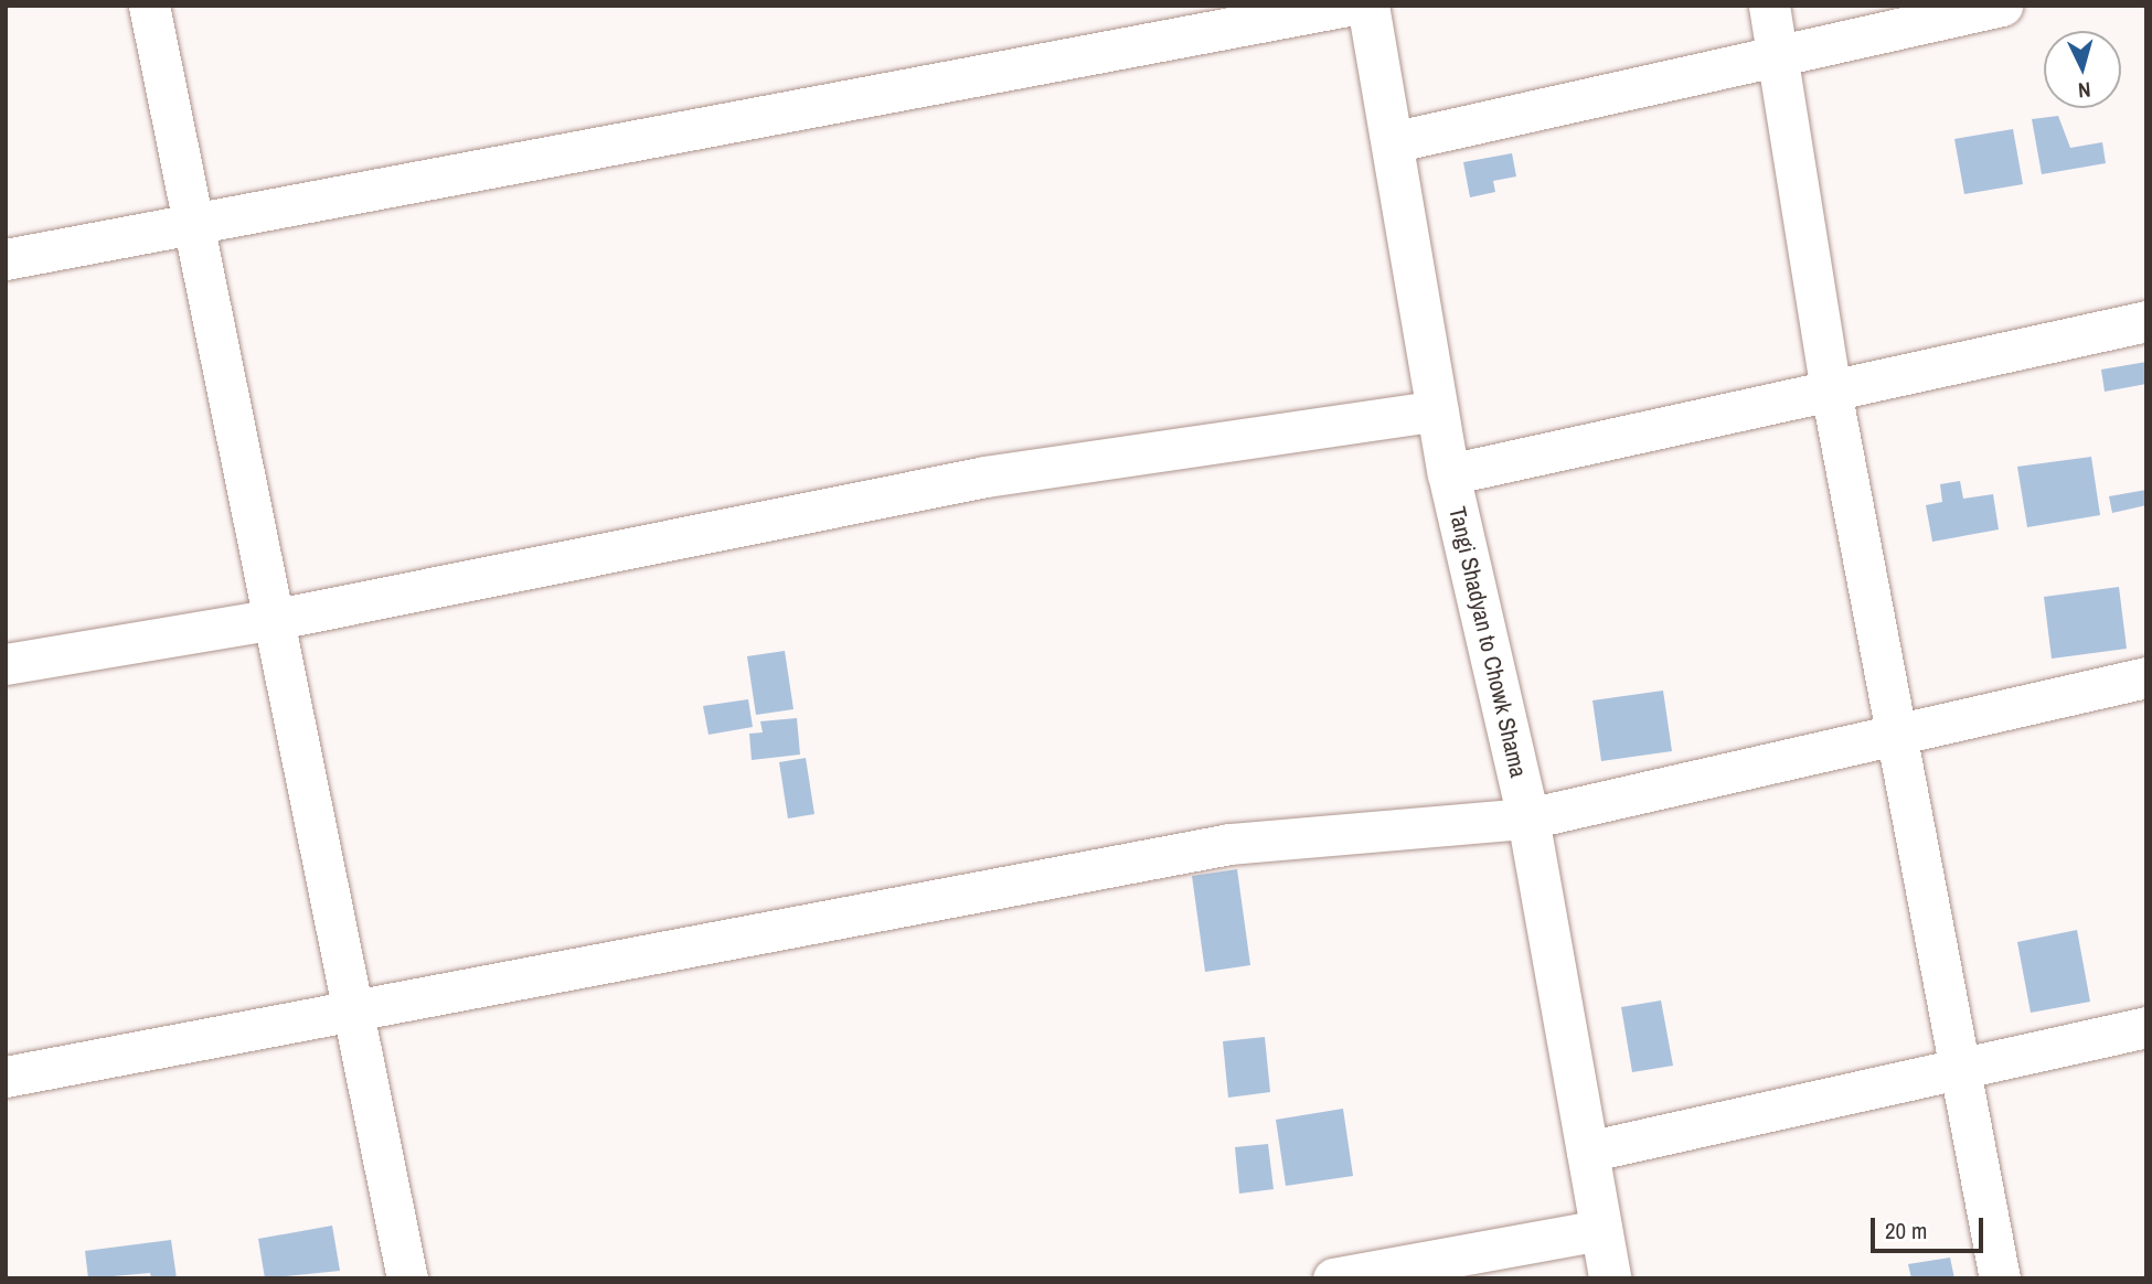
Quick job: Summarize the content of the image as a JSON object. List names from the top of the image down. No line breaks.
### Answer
{"streets":{"main road":["Tangi Shadyan to Chowk Shama"]},"scale_bar":"20 m","north":"bottom"}
